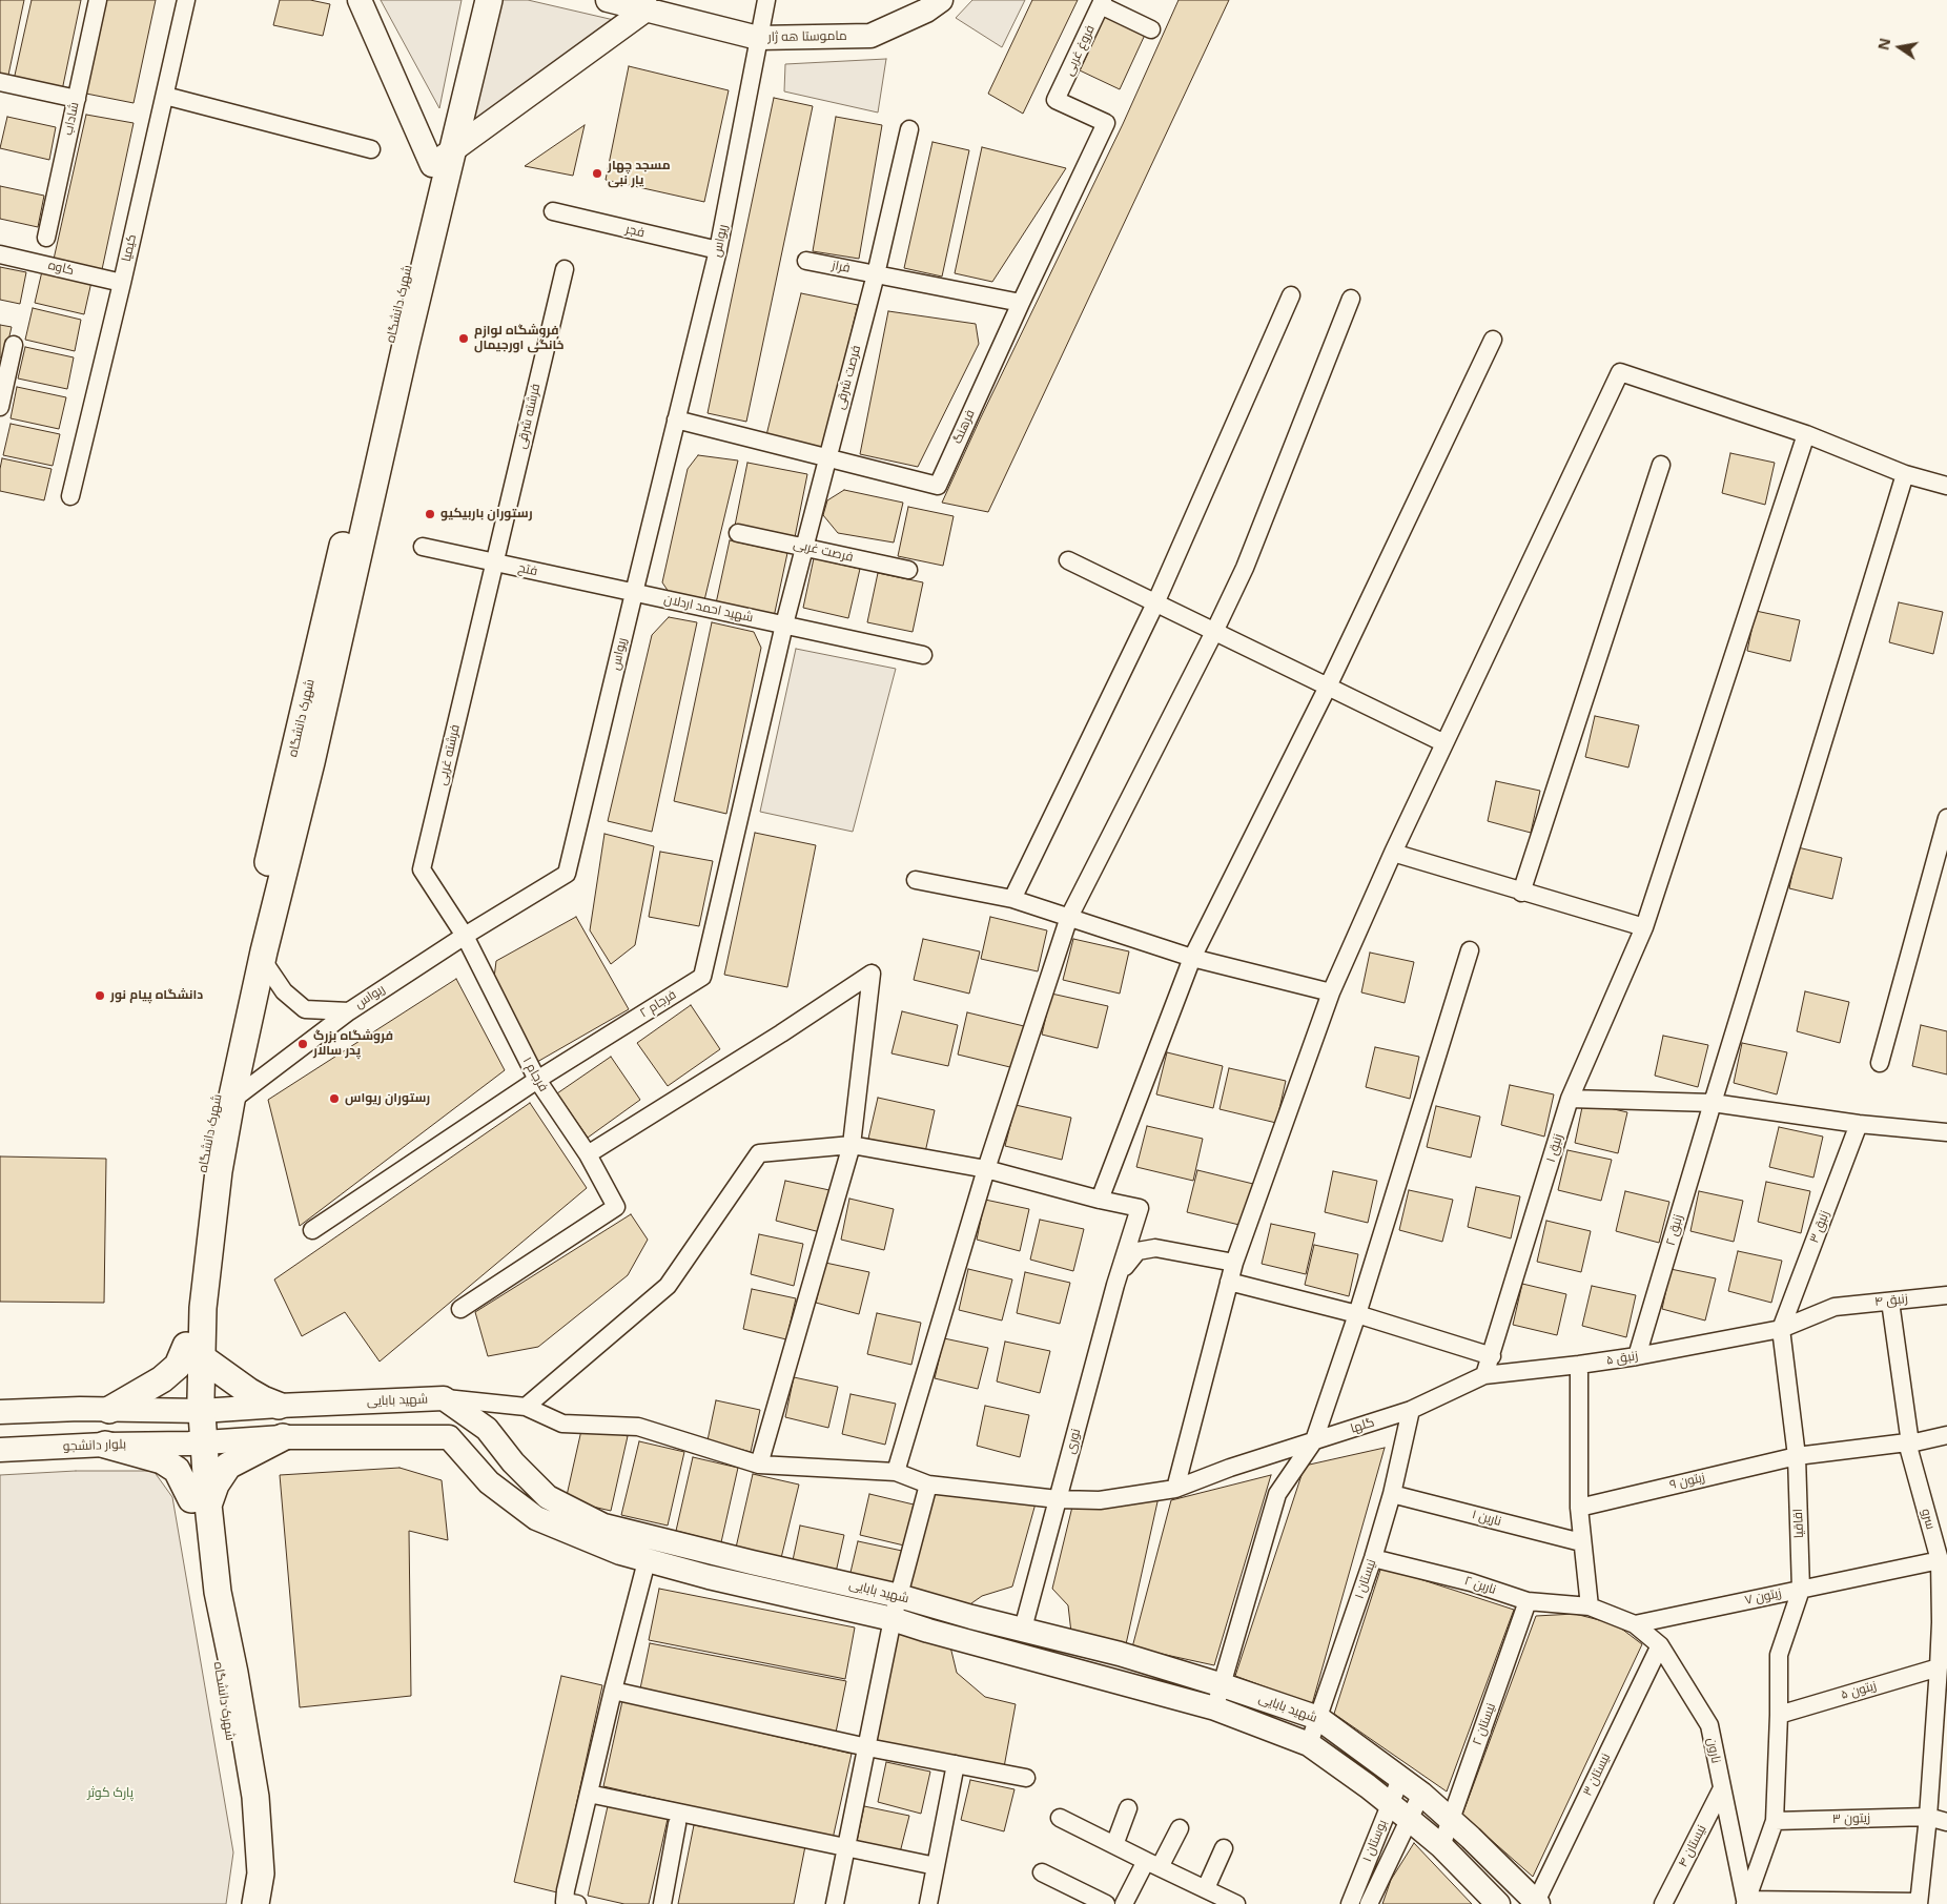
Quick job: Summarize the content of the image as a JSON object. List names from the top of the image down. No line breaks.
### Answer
{"streets":{"main road":["ماموستا هه ژار","شهرک دانشگاه","شهید بابایی","بلوار دانشجو"],"street":["فروغ غربی","شاداب","فجر","ریواس","کیمیا","فراز","کاوه","فرصت شرقی","فرشته شرقی","فرهنگ","فرصت غربی","فتح","شهید احمد اردلان","فرشته غربی","فرجام ۲","فرجام ۱","زنبق ۱","زنبق ۳","زنبق ۲","زنبق ۴","زنبق ۵","گلها","نوری","زیتون ۹","نارین ۱","سرو","اقاقیا","نیستان ۱","نارین ۲","زیتون ۷","زیتون ۵","نیستان ۲","نارون","نیستان ۳","زیتون ۳","بوستان ۱","نیستان ۴"]},"crossings":[["ماموستا هه ژار","ریواس"],["فروغ غربی","فرهنگ"],["فجر","ریواس"],["ریواس","فرهنگ"],["ریواس","فتح"],["ریواس","شهید احمد اردلان"],["ریواس","فرشته غربی"],["ریواس","فرجام ۱"],["کیمیا","کاوه"],["فراز","فرصت شرقی"],["فراز","فرهنگ"],["فرصت شرقی","فرهنگ"],["فرصت شرقی","فرصت غربی"],["فرصت شرقی","شهید احمد اردلان"],["فرصت شرقی","فرجام ۲"],["فرشته شرقی","فتح"],["فرشته شرقی","فرشته غربی"],["فتح","شهید احمد اردلان"],["فتح","فرشته غربی"],["شهید احمد اردلان","فرجام ۲"],["فرشته غربی","فرجام ۱"],["فرجام ۲","فرجام ۱"],["زنبق ۱","زنبق ۵"],["زنبق ۳","زنبق ۵"],["زنبق ۳","اقاقیا"],["زنبق ۲","زنبق ۵"],["زنبق ۴","زنبق ۵"],["زنبق ۴","سرو"],["زنبق ۵","گلها"],["زنبق ۵","اقاقیا"],["زنبق ۵","نیستان ۱"],["شهید بابایی","گلها"],["شهید بابایی","نوری"],["شهید بابایی","بلوار دانشجو"],["شهید بابایی","نیستان ۱"],["شهید بابایی","نیستان ۲"],["شهید بابایی","نیستان ۳"],["شهید بابایی","بوستان ۱"],["گلها","نوری"],["گلها","نیستان ۱"],["زیتون ۹","اقاقیا"],["نارین ۱","نیستان ۱"],["سرو","زیتون ۷"],["سرو","زیتون ۵"],["سرو","زیتون ۳"],["اقاقیا","زیتون ۷"],["اقاقیا","زیتون ۵"],["اقاقیا","نارون"],["اقاقیا","زیتون ۳"],["نیستان ۱","نارین ۲"],["نارین ۲","نیستان ۲"],["زیتون ۷","نارون"],["نارون","نیستان ۳"],["نارون","نیستان ۴"]],"parks":["پارک کوثر"],"places":["مسجد چهار یار نبی","فروشگاه لوازم خانگی اورجیمال","رستوران باربیکیو","دانشگاه پیام نور","فروشگاه بزرگ پدر سالار","رستوران ریواس"],"north":"left"}
